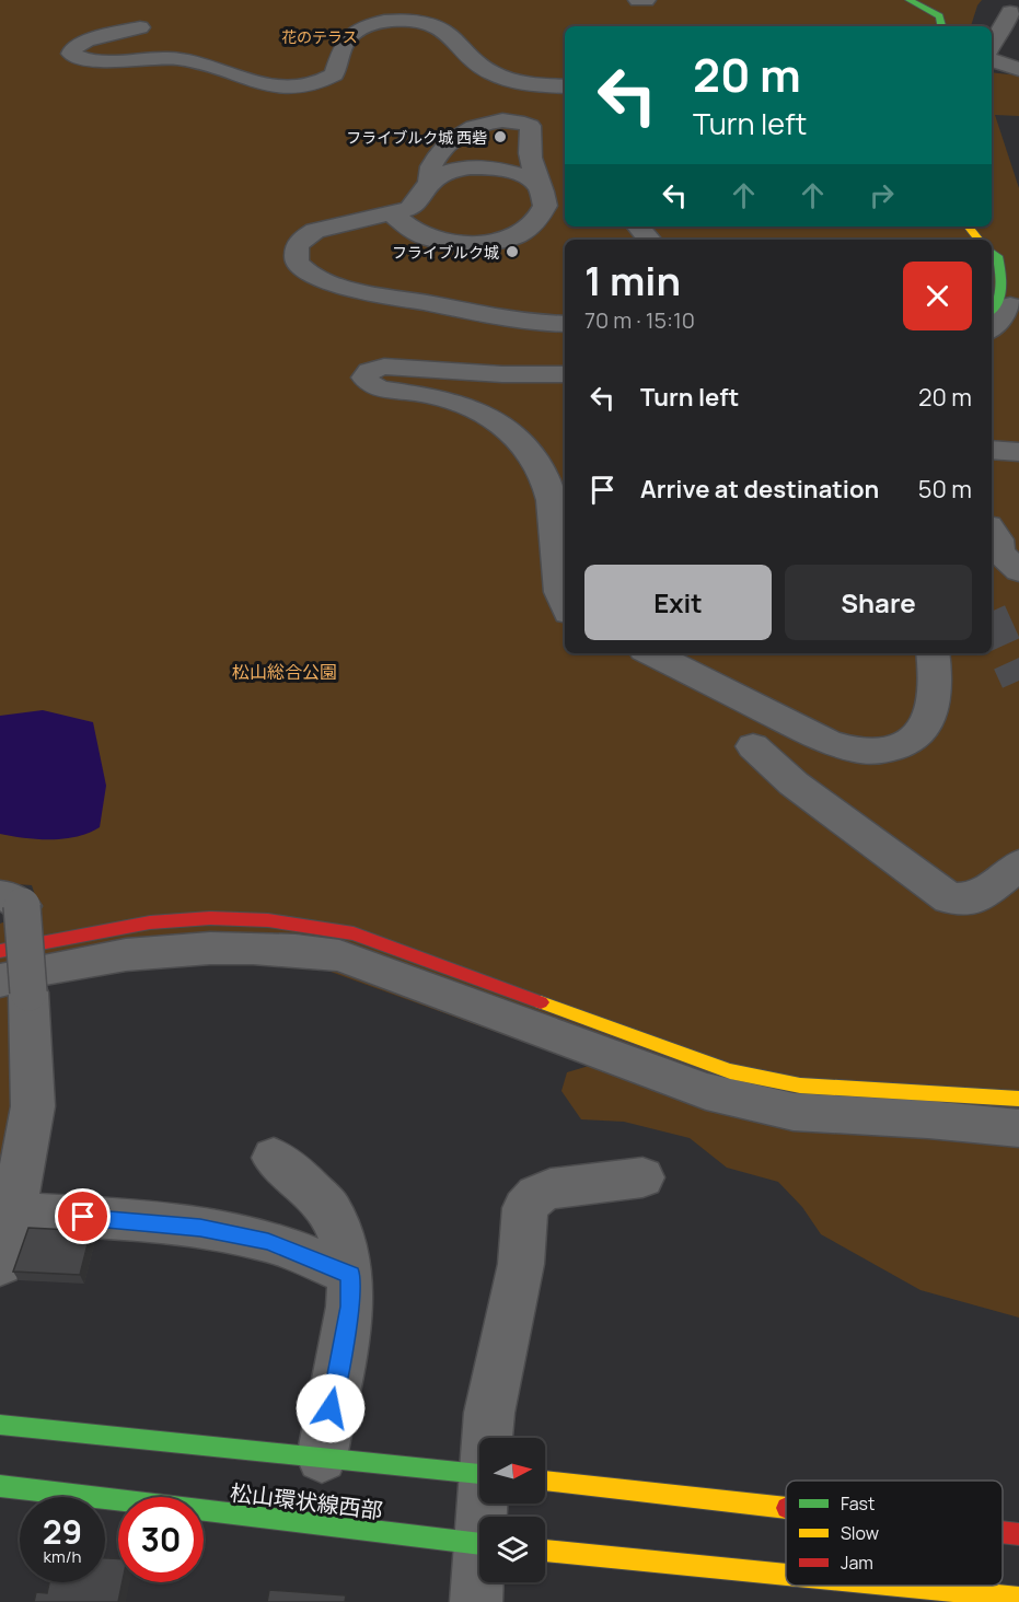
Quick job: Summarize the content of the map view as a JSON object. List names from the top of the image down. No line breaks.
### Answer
{"streets":{"street":["松山環状線西部"]},"parks":["花のテラス","松山総合公園"],"places":["フライブルク城 西砦","フライブルク城"],"legend":["Fast","Slow","Jam"],"north":"right","page":{"turn":["20 m","Turn left"],"heading":["1 min","70 m · 15:10"],"list":[{"name":"Turn left","value":"20 m"},{"name":"Arrive at destination","value":"50 m"}],"buttons":["Exit","Share"],"speed":"29 km/h","limit":"30"}}
